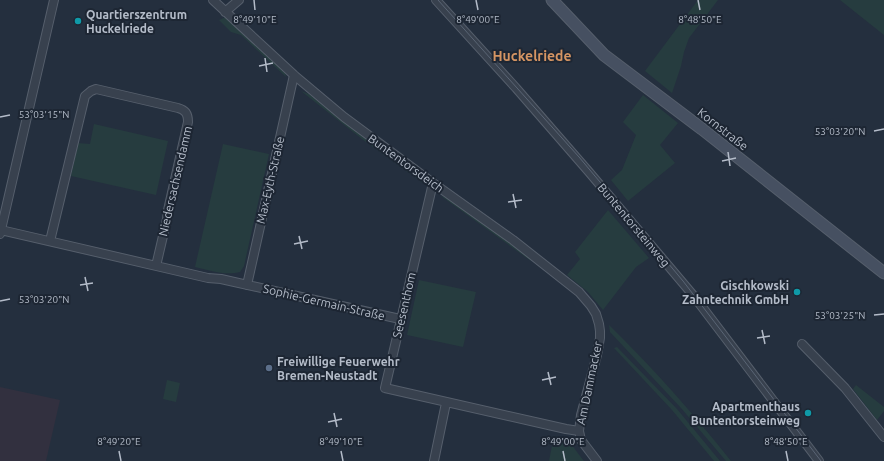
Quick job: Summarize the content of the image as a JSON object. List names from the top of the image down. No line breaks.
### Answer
{"streets":{"street":["Kornstraße","Buntentorsdeich","Max-Eyth-Straße","Niedersachsendamm","Buntentorsteinweg","Sophie-Germain-Straße","Seesenthom","Am Dammacker"]},"crossings":[["Buntentorsdeich","Max-Eyth-Straße"],["Buntentorsdeich","Seesenthom"],["Buntentorsdeich","Am Dammacker"],["Max-Eyth-Straße","Sophie-Germain-Straße"],["Sophie-Germain-Straße","Seesenthom"]],"districts":["Huckelriede"],"places":["Quartierszentrum Huckelriede","Gischkowski Zahntechnik GmbH","Freiwillige Feuerwehr Bremen-Neustadt","Apartmenthaus Buntentorsteinweg"],"coordinates":["8°49'10\"E","8°49'00\"E","8°48'50\"E","53°03'15\"N","53°03'20\"N","53°03'25\"N","8°49'20\"E"]}
